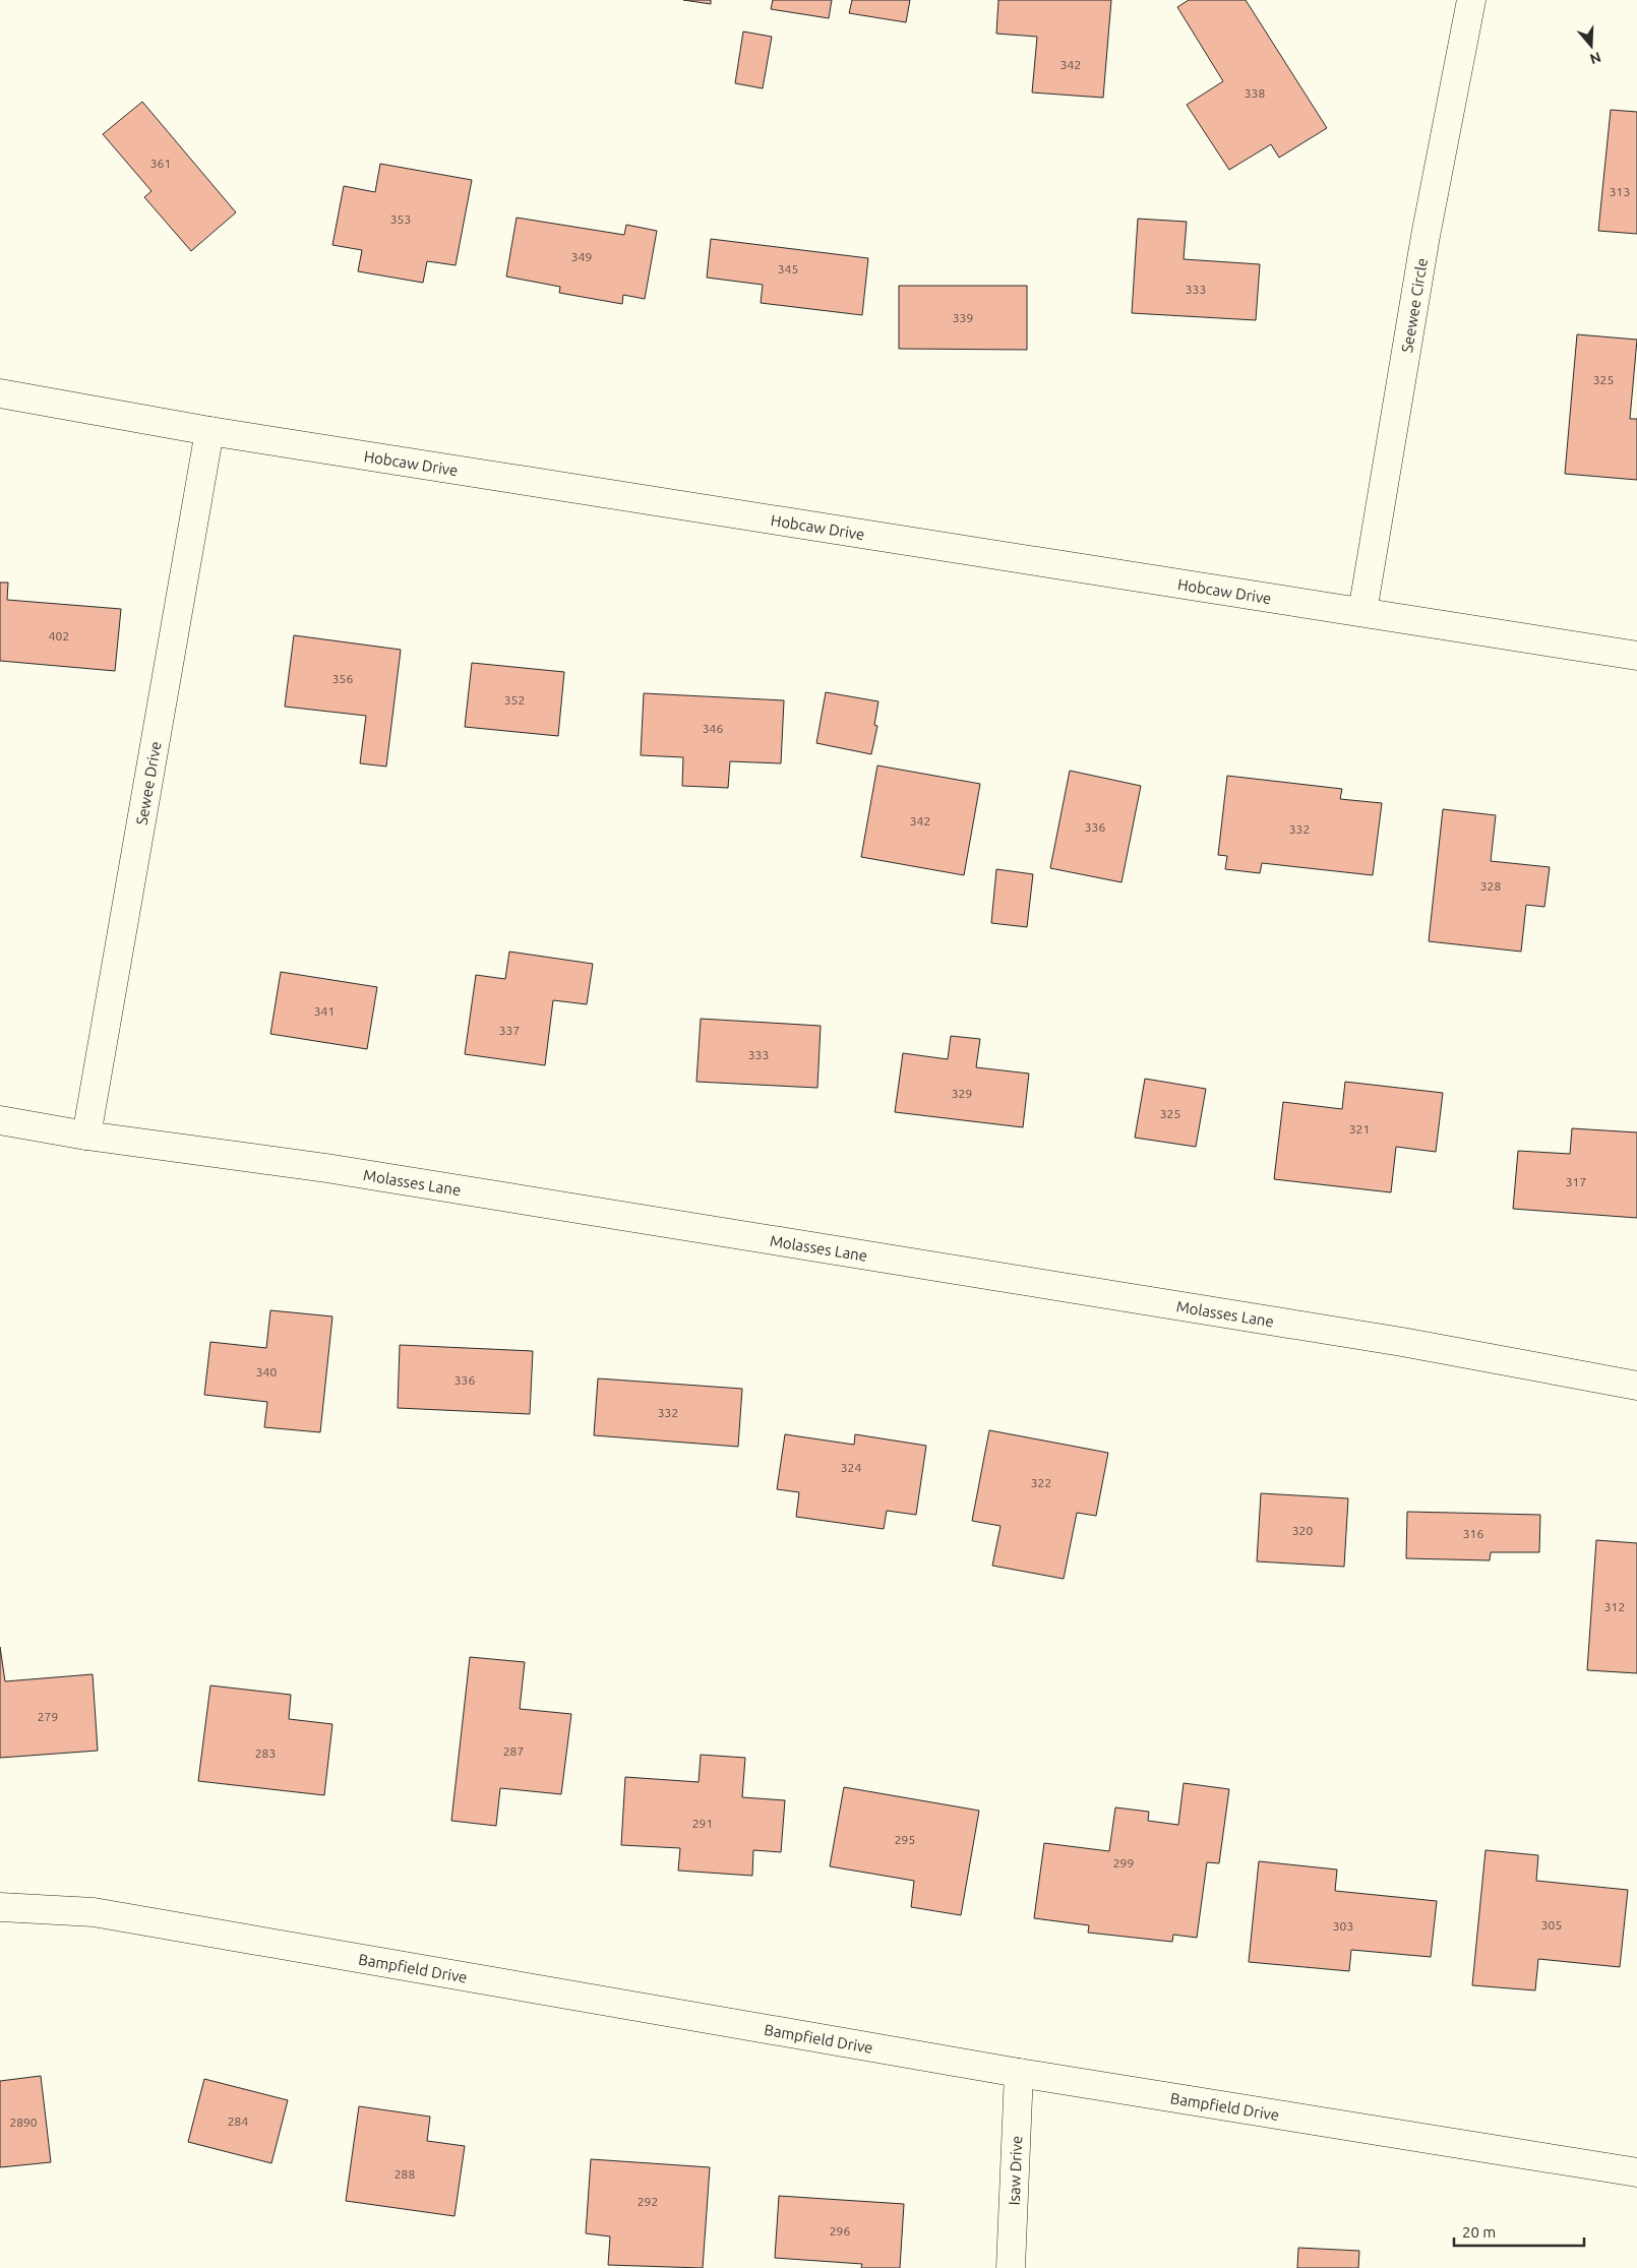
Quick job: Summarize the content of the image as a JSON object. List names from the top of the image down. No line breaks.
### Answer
{"streets":{"street":["Seewee Circle","Hobcaw Drive","Sewee Drive","Molasses Lane","Bampfield Drive","Isaw Drive"]},"crossings":[["Seewee Circle","Hobcaw Drive"],["Hobcaw Drive","Sewee Drive"],["Sewee Drive","Molasses Lane"],["Bampfield Drive","Isaw Drive"]],"house_numbers":["342","338","361","313","353","349","345","333","339","325","402","356","352","346","342","336","332","328","341","337","333","329","325","321","317","340","336","332","324","322","320","316","312","279","287","283","291","295","299","305","303","284","2890","288","292","296"],"scale_bar":"20 m","north":"bottom"}
